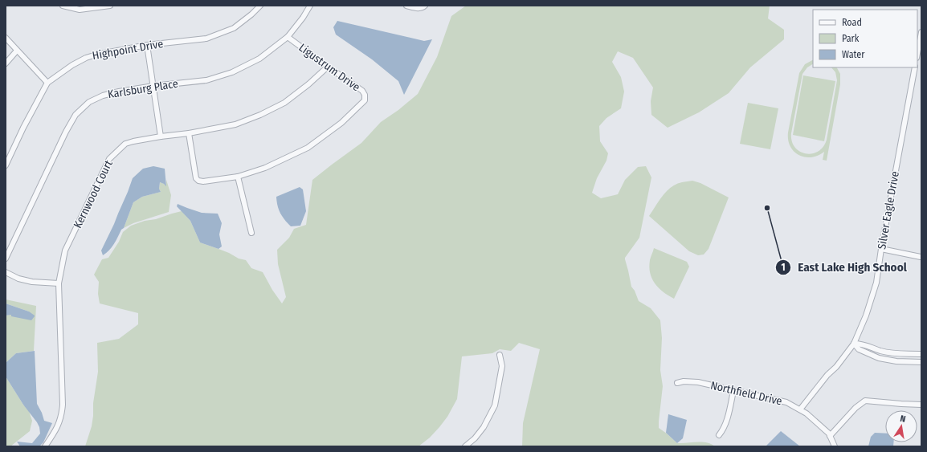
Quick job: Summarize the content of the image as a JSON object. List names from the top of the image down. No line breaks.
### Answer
{"streets":{"street":["Highpoint Drive","Ligustrum Drive","Karlsburg Place","Kernwood Court","Silver Eagle Drive","Northfield Drive"]},"crossings":[["Ligustrum Drive","Karlsburg Place"],["Ligustrum Drive","Kernwood Court"],["Silver Eagle Drive","Northfield Drive"]],"places":["East Lake High School"],"legend":["Road","Park","Water"],"north":"top"}
